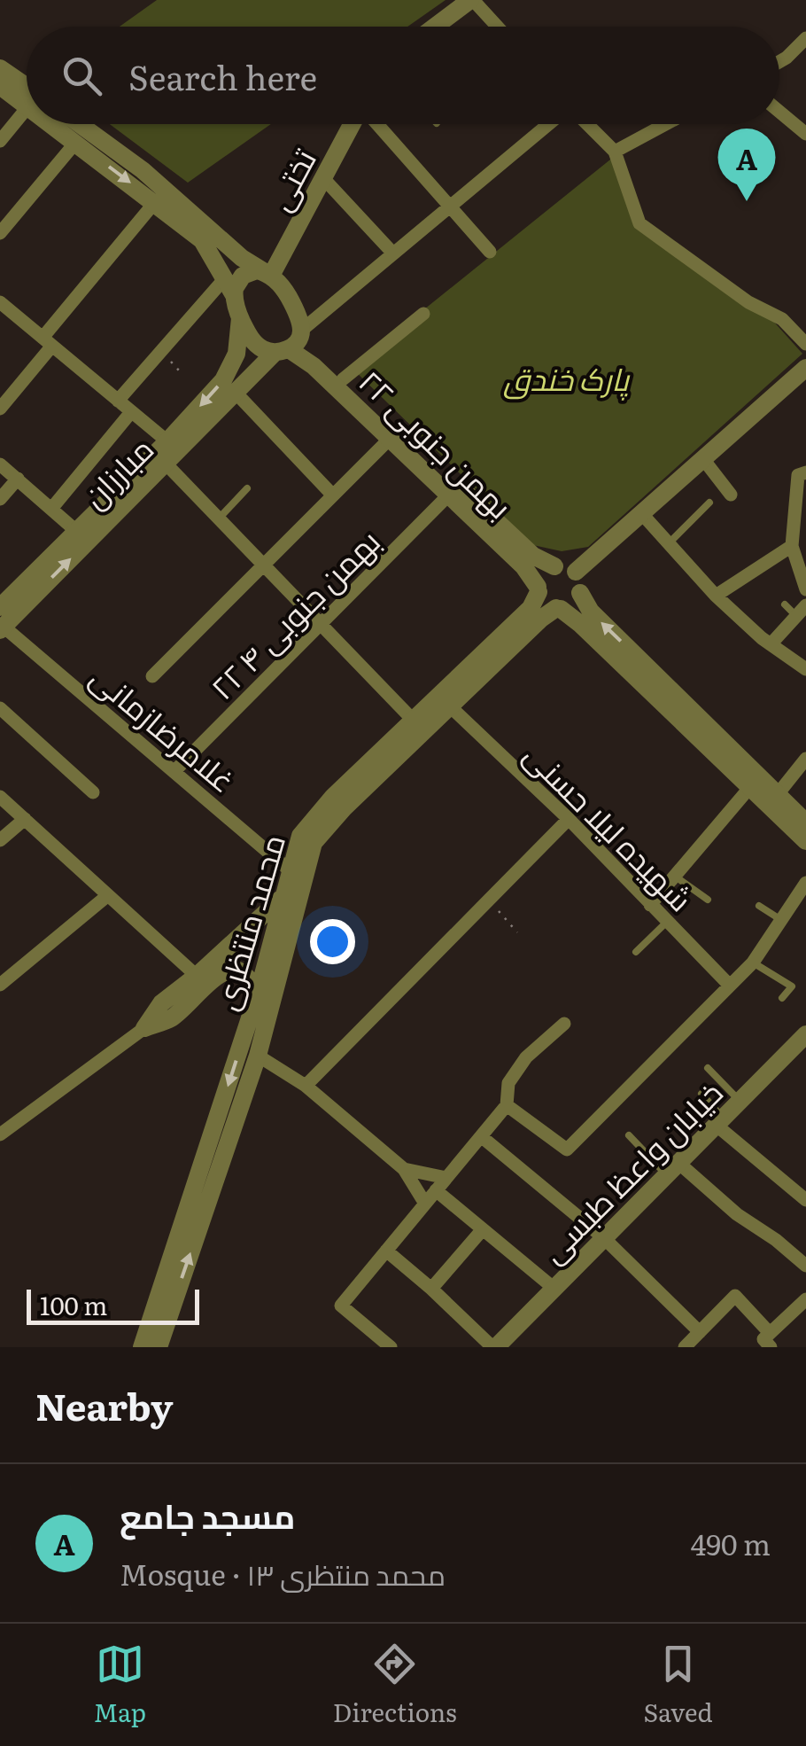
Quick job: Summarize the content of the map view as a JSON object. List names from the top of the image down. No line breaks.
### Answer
{"streets":{"street":["تختی","۲۲ بهمن جنوبی","مبارزان","۲۲ بهمن جنوبی ۴","غلامرضازمانی","شهیده لیلا حسنی","محمد منتظری","خیابان واعظ طبسی"]},"crossings":[["تختی","۲۲ بهمن جنوبی"],["تختی","مبارزان"],["۲۲ بهمن جنوبی","مبارزان"],["۲۲ بهمن جنوبی","۲۲ بهمن جنوبی ۴"],["۲۲ بهمن جنوبی","محمد منتظری"],["مبارزان","غلامرضازمانی"],["۲۲ بهمن جنوبی ۴","غلامرضازمانی"],["غلامرضازمانی","محمد منتظری"],["شهیده لیلا حسنی","محمد منتظری"]],"parks":["پارک خندق"],"scale_bar":"100 m","page":{"search":"Search here","pins":"A","scale":"100 m","heading":"Nearby","list":[{"mark":"A","name":"مسجد جامع","note":"Mosque · محمد منتظری ۱۳","value":"490 m"}],"nav":["Map","Directions","Saved"]}}
